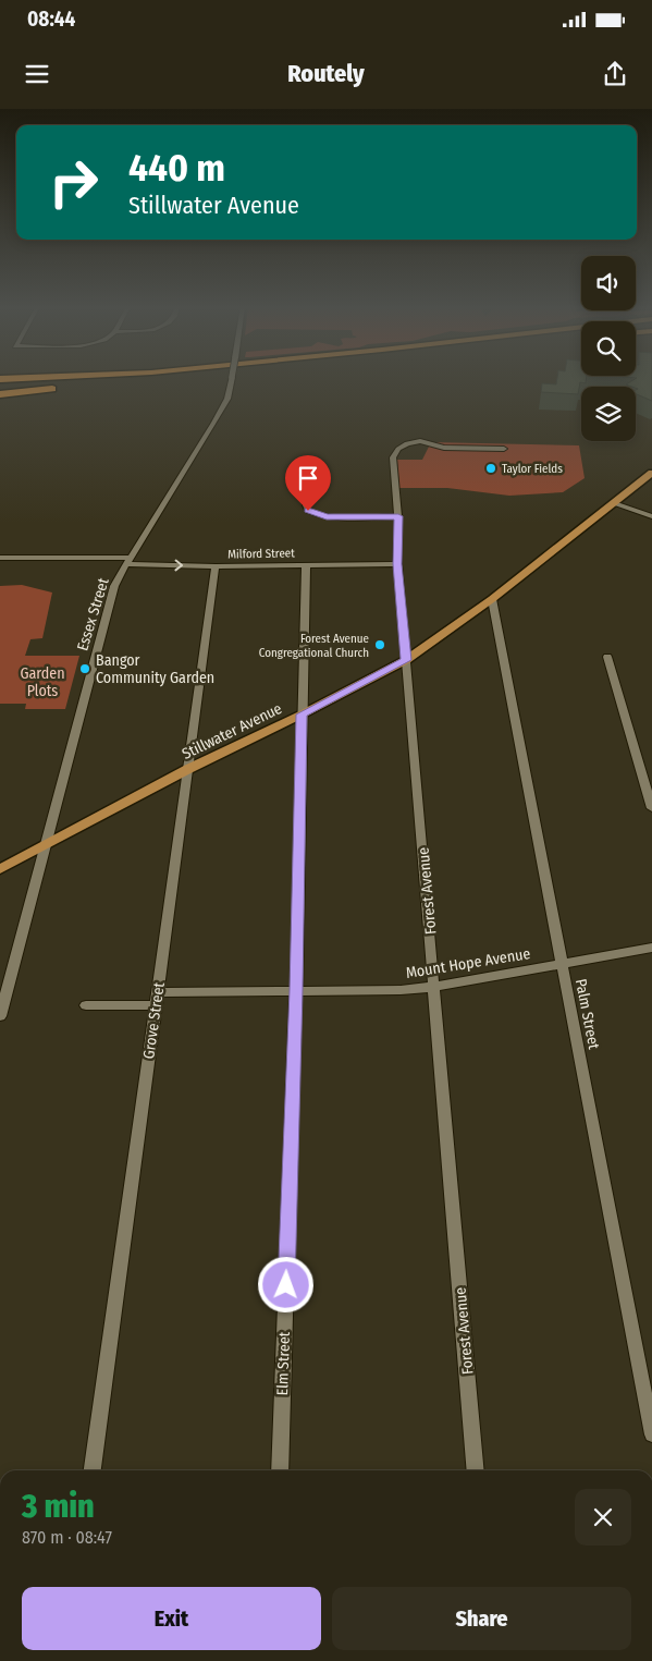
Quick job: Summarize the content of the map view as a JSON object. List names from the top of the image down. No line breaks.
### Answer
{"streets":{"main road":["Stillwater Avenue"],"street":["Milford Street","Essex Street","Forest Avenue","Mount Hope Avenue","Palm Street","Grove Street","Elm Street"]},"crossings":[["Milford Street","Essex Street"],["Milford Street","Forest Avenue"],["Milford Street","Grove Street"],["Milford Street","Elm Street"],["Essex Street","Stillwater Avenue"],["Stillwater Avenue","Forest Avenue"],["Stillwater Avenue","Palm Street"],["Stillwater Avenue","Grove Street"],["Stillwater Avenue","Elm Street"],["Forest Avenue","Mount Hope Avenue"],["Mount Hope Avenue","Palm Street"],["Mount Hope Avenue","Grove Street"],["Mount Hope Avenue","Elm Street"]],"parks":["Garden Plots"],"places":["Taylor Fields","Forest Avenue Congregational Church","Bangor Community Garden"],"page":{"status":"08:44","header":"Routely","turn":["440 m","Stillwater Avenue"],"heading":["3 min","870 m · 08:47"],"buttons":["Exit","Share"]}}
